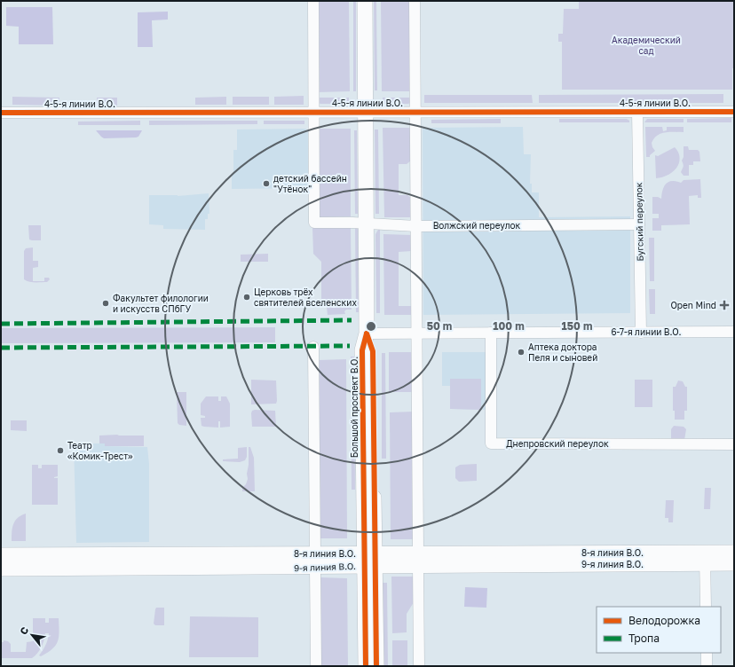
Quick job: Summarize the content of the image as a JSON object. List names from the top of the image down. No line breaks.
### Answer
{"streets":{"main road":["Большой проспект В.О.","8-я линия В.О.","9-я линия В.О."],"street":["4-5-я линии В.О.","Бугский переулок","Волжский переулок","6-7-я линии В.О.","Днепровский переулок"]},"crossings":[["4-5-я линии В.О.","Бугский переулок"],["4-5-я линии В.О.","Волжский переулок"],["4-5-я линии В.О.","Большой проспект В.О."],["Бугский переулок","Волжский переулок"],["Бугский переулок","6-7-я линии В.О."],["Волжский переулок","Большой проспект В.О."],["6-7-я линии В.О.","Большой проспект В.О."],["6-7-я линии В.О.","Днепровский переулок"],["Большой проспект В.О.","9-я линия В.О."],["8-я линия В.О.","9-я линия В.О."]],"parks":["Академический сад"],"places":{"other":["детский бассейн \"Утёнок\"","Церковь трёх святителей вселенских","Факультет филологии и искусств СПбГУ","Аптека доктора Пеля и сыновей","Театр «Комик-Трест»"],"health":["Open Mind"]},"legend":["Велодорожка","Тропа"],"north":"top left","rings":["50 m","100 m","150 m"]}
